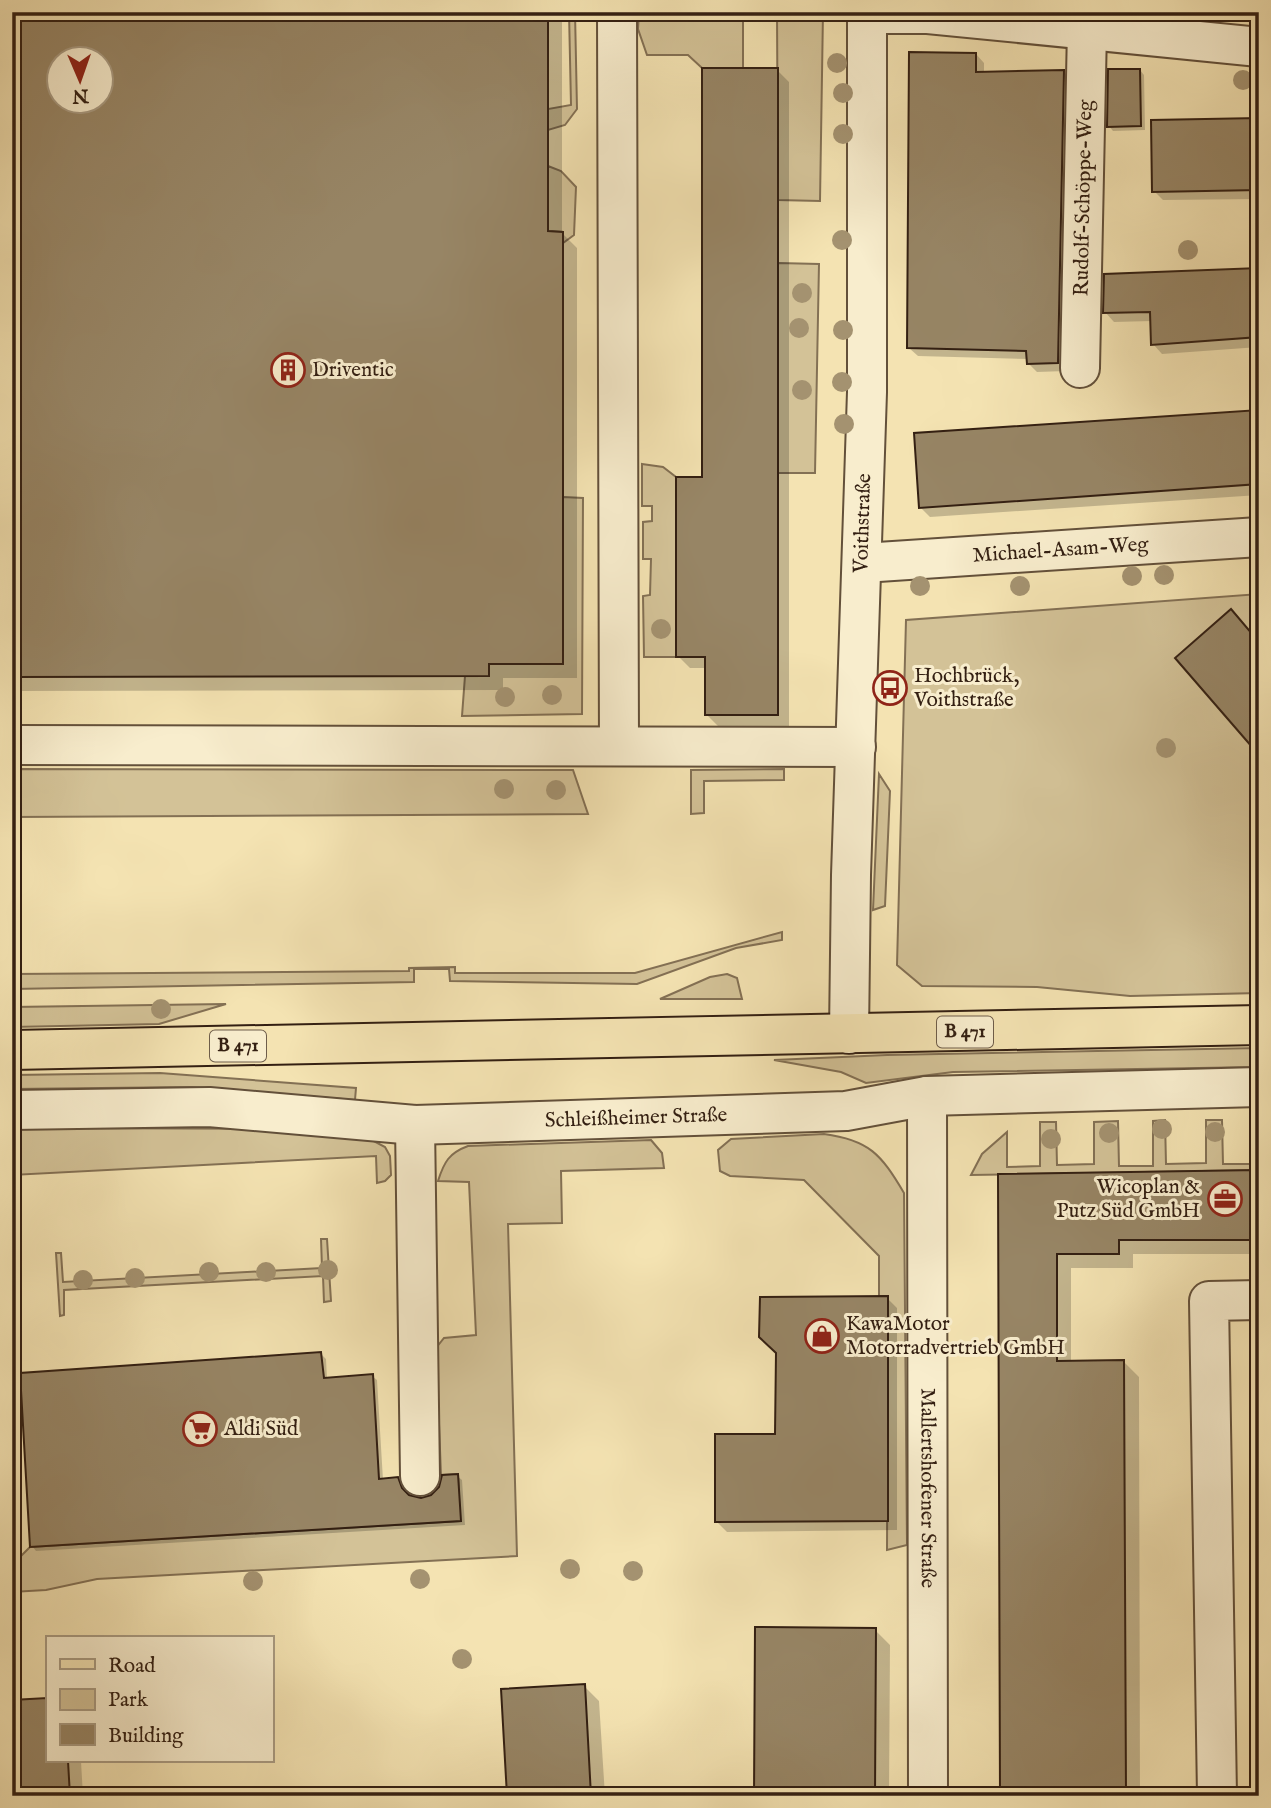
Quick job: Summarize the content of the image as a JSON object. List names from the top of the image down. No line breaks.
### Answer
{"streets":{"main road":["B 471"],"street":["Rudolf-Schöppe-Weg","Voithstraße","Michael-Asam-Weg","Schleißheimer Straße","Mallertshofener Straße"]},"crossings":[["Voithstraße","Michael-Asam-Weg"],["Voithstraße","B 471"],["Schleißheimer Straße","Mallertshofener Straße"]],"places":{"building":["Driventic"],"bus stop":["Hochbrück, Voithstraße"],"office":["Wicoplan & Putz Süd GmbH"],"shop":["KawaMotor Motorradvertrieb GmbH"],"supermarket":["Aldi Süd"]},"legend":["Road","Park","Building"],"north":"bottom"}
